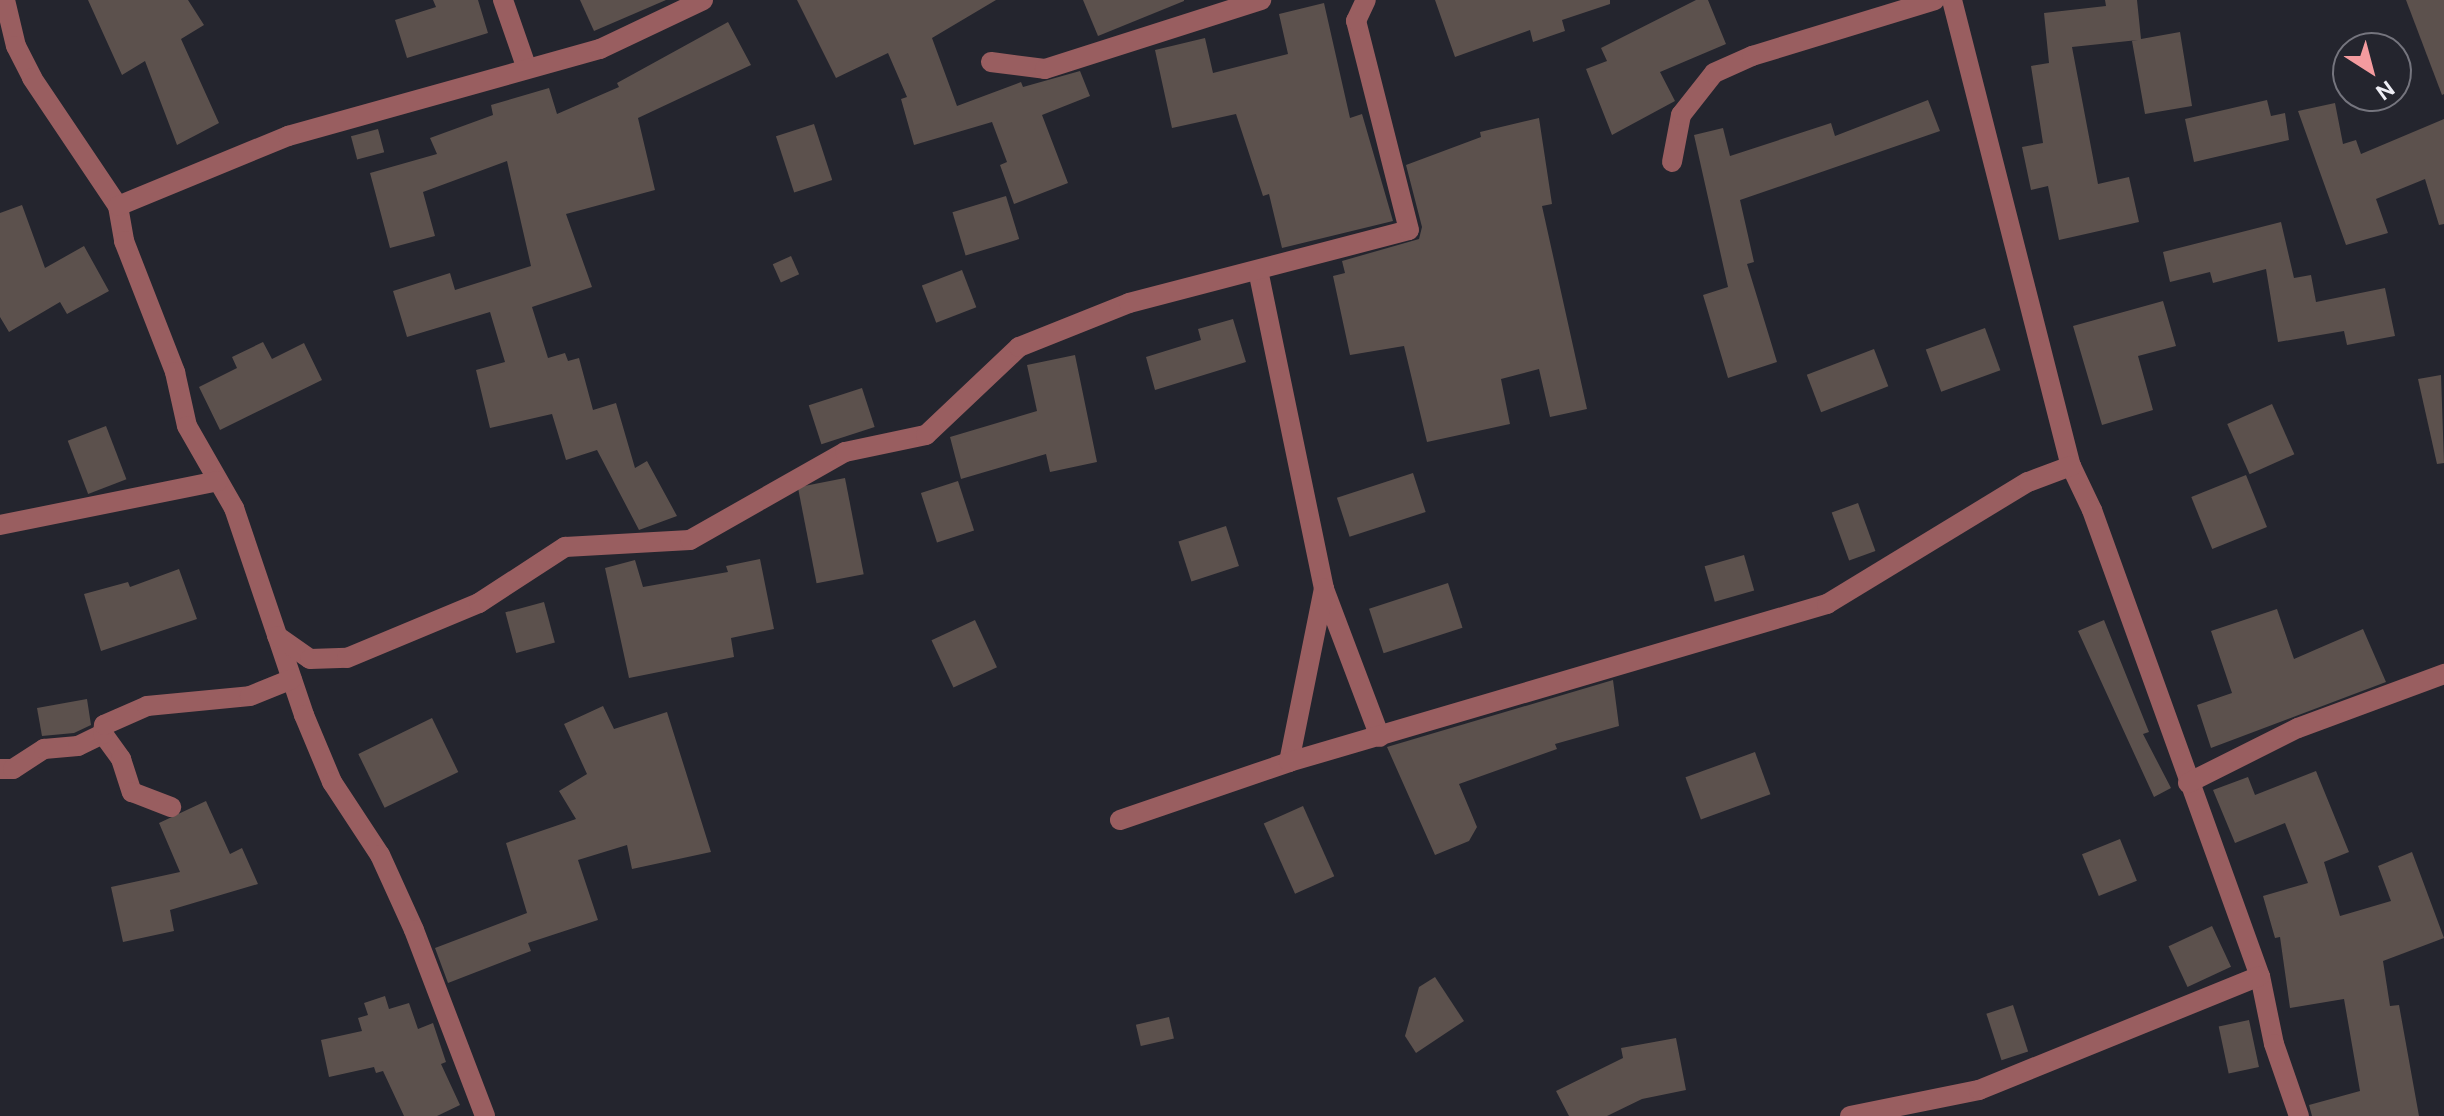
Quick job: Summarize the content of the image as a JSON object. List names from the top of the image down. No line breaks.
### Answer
{"north":"bottom right"}
